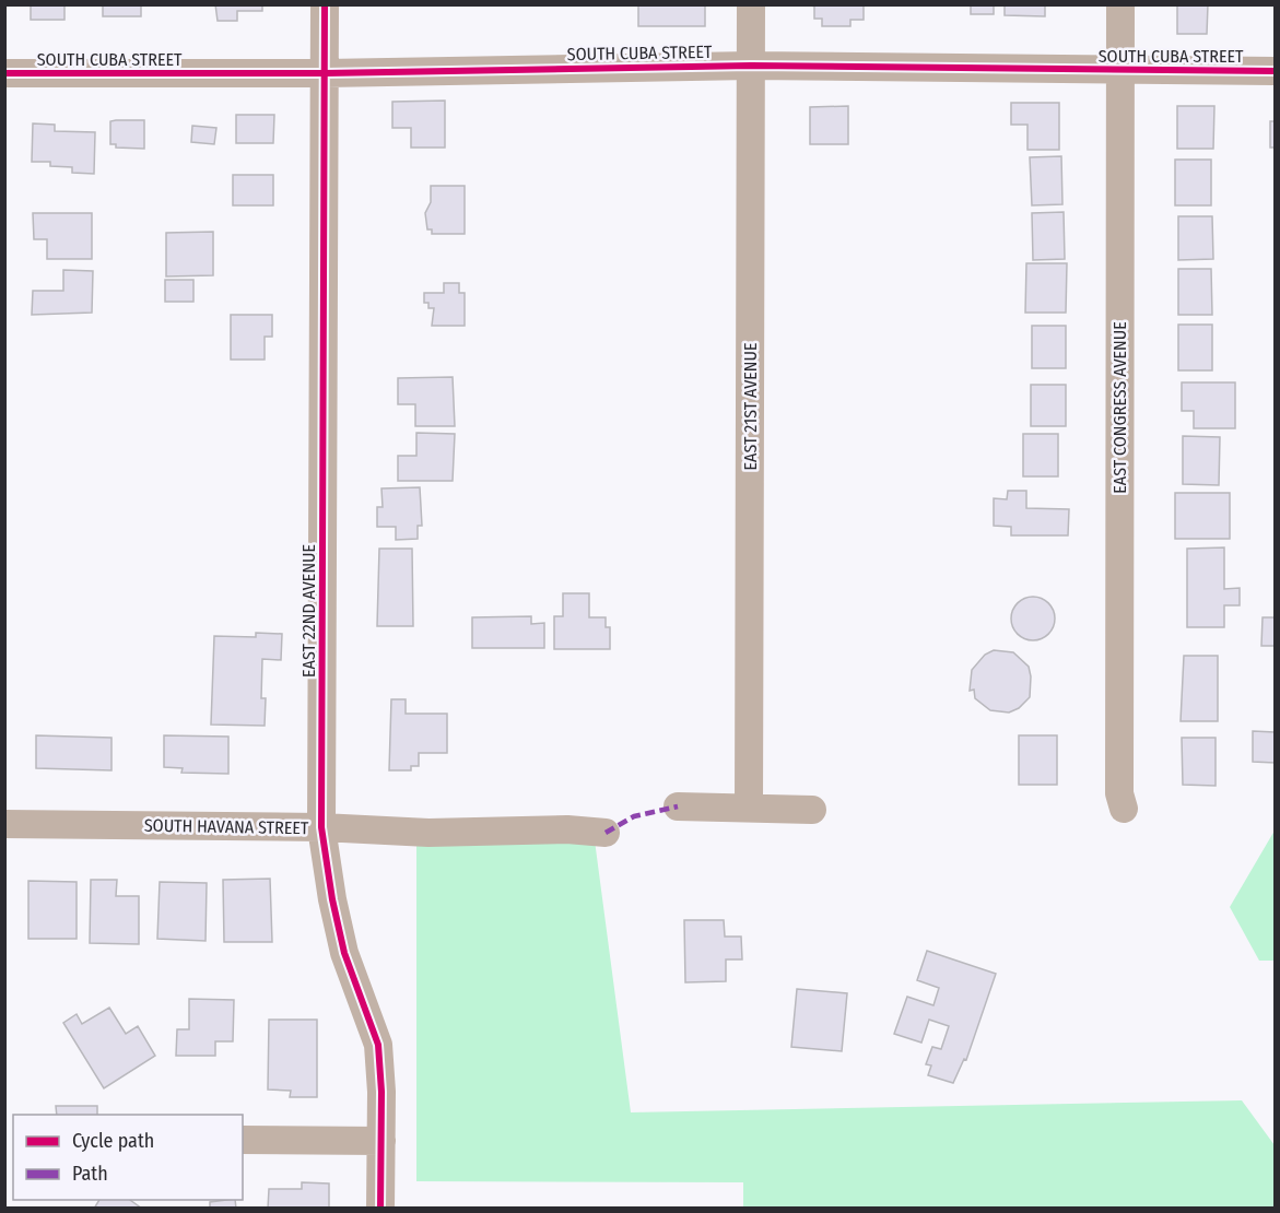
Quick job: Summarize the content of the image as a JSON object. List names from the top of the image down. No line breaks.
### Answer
{"streets":{"street":["SOUTH CUBA STREET","EAST 21ST AVENUE","EAST CONGRESS AVENUE","EAST 22ND AVENUE","SOUTH HAVANA STREET"]},"crossings":[["SOUTH CUBA STREET","EAST 21ST AVENUE"],["SOUTH CUBA STREET","EAST CONGRESS AVENUE"],["SOUTH CUBA STREET","EAST 22ND AVENUE"],["EAST 22ND AVENUE","SOUTH HAVANA STREET"]],"legend":["Cycle path","Path"]}
